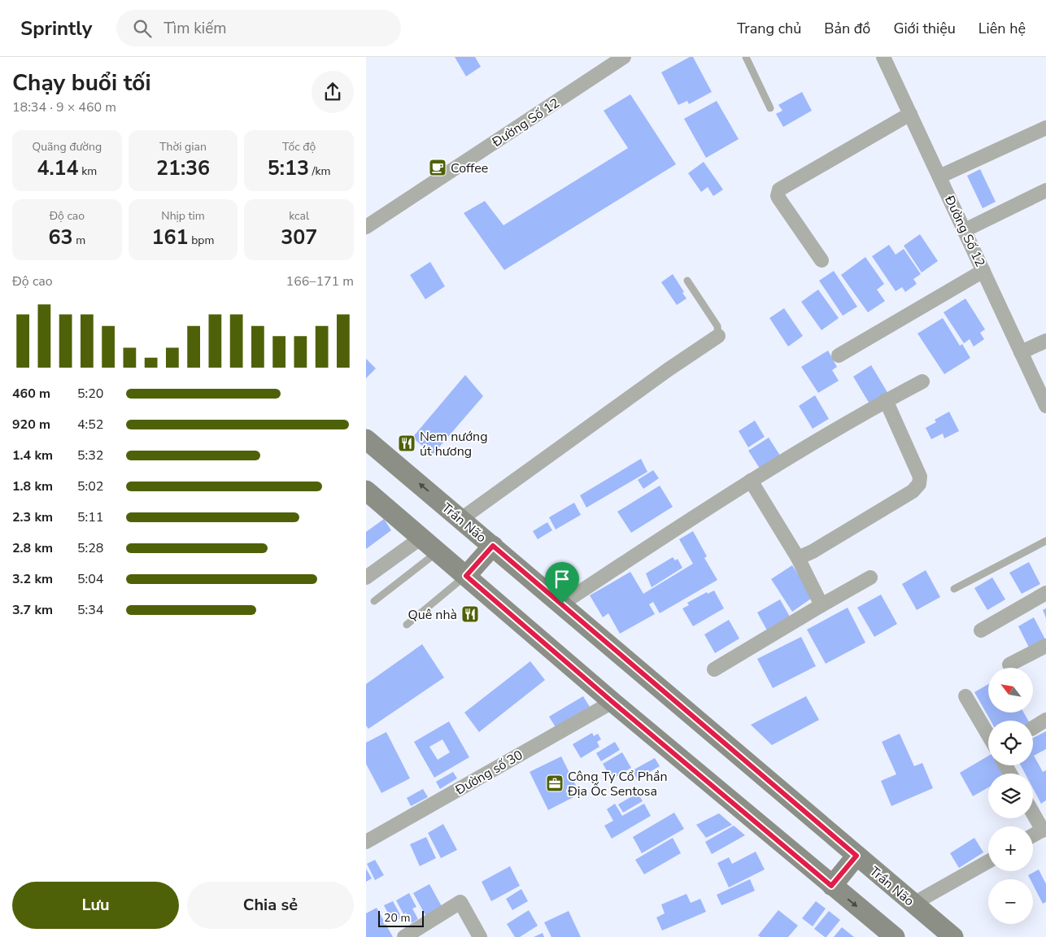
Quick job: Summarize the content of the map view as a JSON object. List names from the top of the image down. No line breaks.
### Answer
{"streets":{"main road":["Trần Não"],"street":["Đường Số 12","Đường số 30"]},"places":{"cafe":["Coffee"],"restaurant":["Nem nướng út hương","Quê nhà"],"office":["Công Ty Cổ Phần Địa Ốc Sentosa"]},"scale_bar":"20 m","north":"top left","page":{"header":"Sprintly","search":"Tìm kiếm","nav":["Trang chủ","Bản đồ","Giới thiệu","Liên hệ"],"heading":["Chạy buổi tối","18:34 · 9 × 460 m"],"stats":[["Quãng đường","4.14 km"],["Thời gian","21:36"],["Tốc độ","5:13 /km"],["Độ cao","63 m"],["Nhịp tim","161 bpm"],["kcal","307"]],"chart":["Độ cao","166–171 m"],"list":[{"name":"460 m","note":"5:20"},{"name":"920 m","note":"4:52"},{"name":"1.4 km","note":"5:32"},{"name":"1.8 km","note":"5:02"},{"name":"2.3 km","note":"5:11"},{"name":"2.8 km","note":"5:28"},{"name":"3.2 km","note":"5:04"},{"name":"3.7 km","note":"5:34"}],"map_buttons":["+","−"],"buttons":["Lưu","Chia sẻ"],"scale":"20 m"}}
